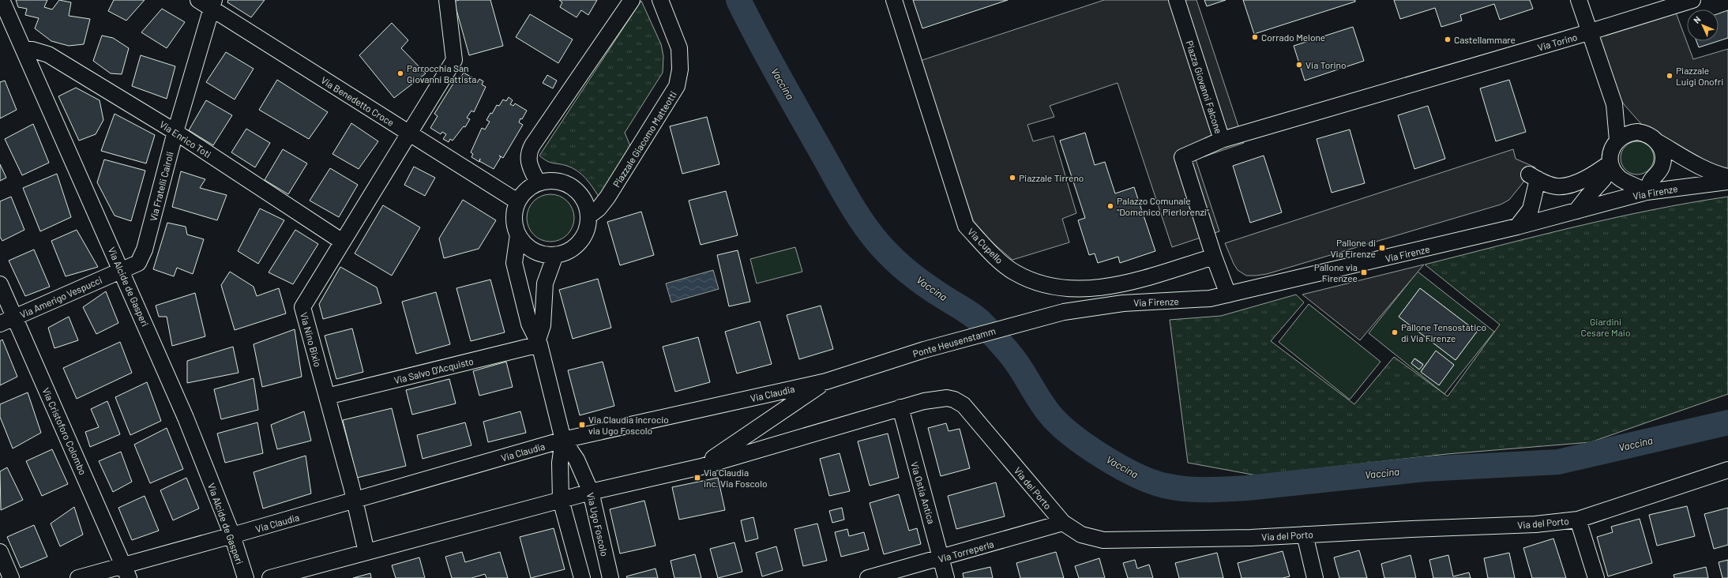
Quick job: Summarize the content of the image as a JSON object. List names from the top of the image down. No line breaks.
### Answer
{"streets":{"street":["Via Torino","Piazza Giovanni Falcone","Via Benedetto Croce","Via Enrico Toti","Piazzale Giacomo Matteotti","Via Fratelli Cairoli","Via Firenze","Via Cupello","Via Alcide de Gasperi","Via Amerigo Vespucci","Via Nino Bixio","Ponte Heusenstamm","Via Salvo D'Acquisto","Via Claudia","Via Cristoforo Colombo","Via del Porto","Via Ostia Antica","Via Ugo Foscolo","Via Torreperla"]},"crossings":[["Via Torino","Piazza Giovanni Falcone"],["Piazza Giovanni Falcone","Via Firenze"],["Piazza Giovanni Falcone","Via Cupello"],["Via Benedetto Croce","Piazzale Giacomo Matteotti"],["Via Benedetto Croce","Via Fratelli Cairoli"],["Via Benedetto Croce","Via Nino Bixio"],["Via Benedetto Croce","Via Ugo Foscolo"],["Via Enrico Toti","Via Fratelli Cairoli"],["Via Enrico Toti","Via Alcide de Gasperi"],["Via Enrico Toti","Via Nino Bixio"],["Piazzale Giacomo Matteotti","Via Ugo Foscolo"],["Via Fratelli Cairoli","Via Alcide de Gasperi"],["Via Fratelli Cairoli","Via Amerigo Vespucci"],["Via Firenze","Ponte Heusenstamm"],["Via Alcide de Gasperi","Via Amerigo Vespucci"],["Via Alcide de Gasperi","Via Claudia"],["Via Amerigo Vespucci","Via Cristoforo Colombo"],["Via Nino Bixio","Via Salvo D'Acquisto"],["Via Nino Bixio","Via Claudia"],["Ponte Heusenstamm","Via Claudia"],["Via Salvo D'Acquisto","Via Ugo Foscolo"],["Via Claudia","Via Cristoforo Colombo"],["Via Claudia","Via del Porto"],["Via Claudia","Via Ostia Antica"],["Via Claudia","Via Ugo Foscolo"],["Via del Porto","Via Ostia Antica"],["Via del Porto","Via Torreperla"],["Via Ostia Antica","Via Torreperla"]],"water":["Vaccina"],"parks":["Giardini Cesare Maio"],"places":{"other":["Corrado Melone","Castellammare","Via Torino","Parrocchia San Giovanni Battista","Piazzale Luigi Onofri","Piazzale Tirreno","Palazzo Comunale \"Domenico Pierlorenzi\"","Pallone Tensostatico di Via Firenze"],"transit":["Pallone di Via Firenze","Pallone via Firenzee","Via Claudia incrocio via Ugo Foscolo","Via Claudia inc. Via Foscolo"]},"north":"top left"}
